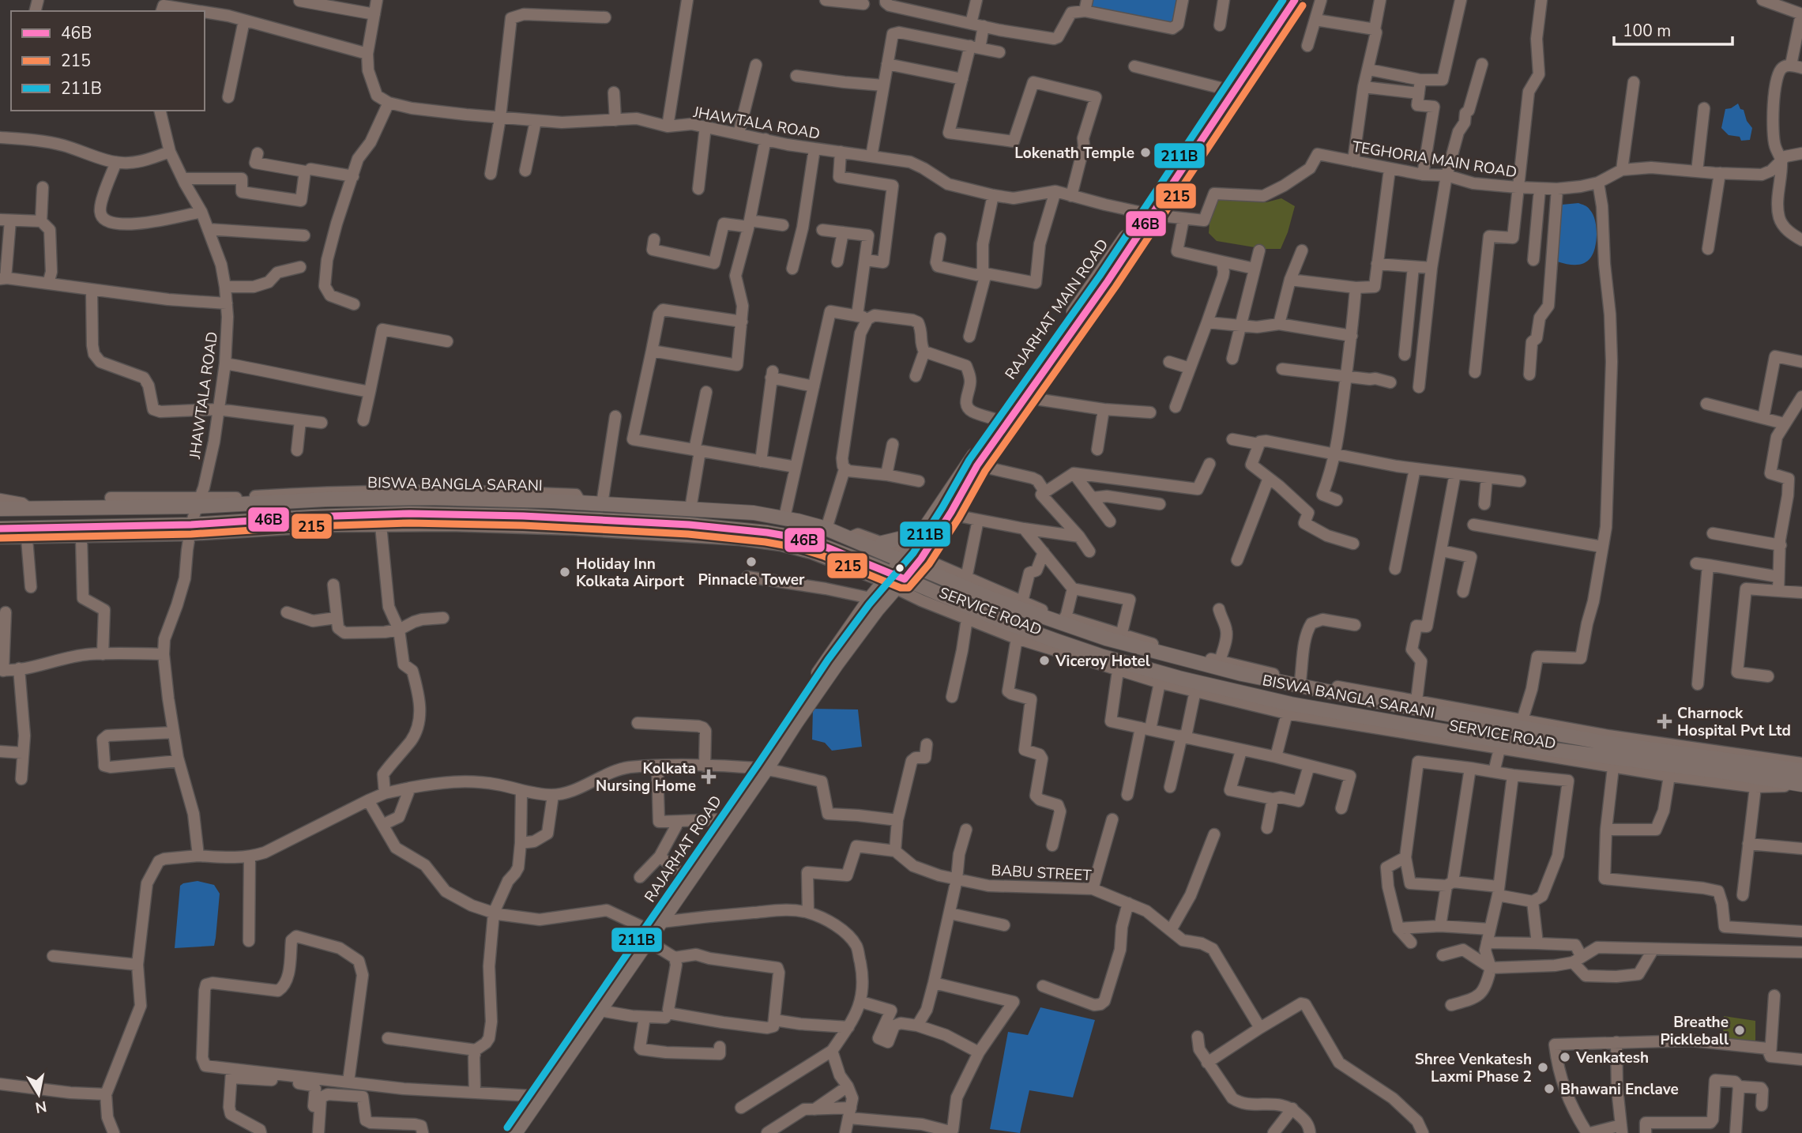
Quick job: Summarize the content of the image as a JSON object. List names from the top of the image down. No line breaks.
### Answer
{"streets":{"main road":["RAJARHAT MAIN ROAD","BISWA BANGLA SARANI","RAJARHAT ROAD"],"street":["JHAWTALA ROAD","TEGHORIA MAIN ROAD","SERVICE ROAD","BABU STREET"]},"crossings":[["JHAWTALA ROAD","TEGHORIA MAIN ROAD"],["JHAWTALA ROAD","RAJARHAT MAIN ROAD"],["JHAWTALA ROAD","BISWA BANGLA SARANI"],["JHAWTALA ROAD","SERVICE ROAD"],["TEGHORIA MAIN ROAD","RAJARHAT MAIN ROAD"],["RAJARHAT MAIN ROAD","BISWA BANGLA SARANI"],["RAJARHAT MAIN ROAD","SERVICE ROAD"],["BISWA BANGLA SARANI","SERVICE ROAD"],["BISWA BANGLA SARANI","RAJARHAT ROAD"],["SERVICE ROAD","RAJARHAT ROAD"]],"places":{"other":["Lokenath Temple","Pinnacle Tower","Holiday Inn Kolkata Airport","Viceroy Hotel","Breathe Pickleball","Venkatesh","Shree Venkatesh Laxmi Phase 2","Bhawani Enclave"],"health":["Charnock Hospital Pvt Ltd","Kolkata Nursing Home"]},"lines":["transit line 46B","transit line 211B","transit line 215"],"legend":["46B","215","211B"],"scale_bar":"100 m","north":"bottom"}
